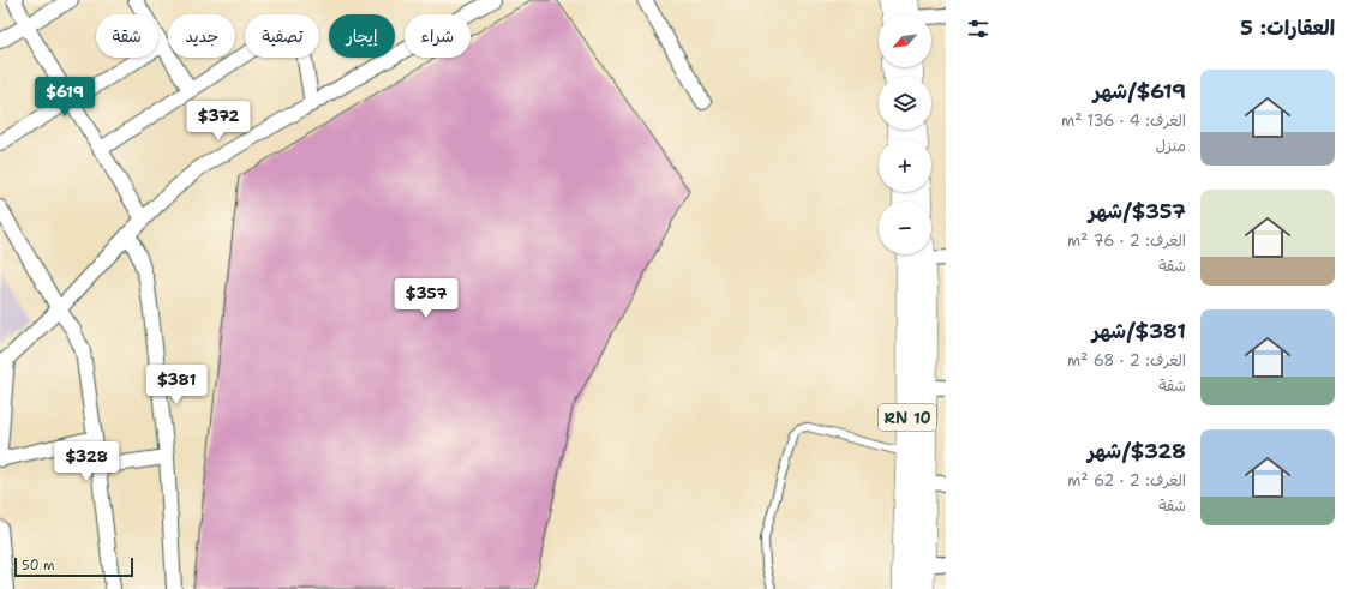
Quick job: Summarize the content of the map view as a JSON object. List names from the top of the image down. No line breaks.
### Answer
{"streets":{"main road":["RN 10"]},"scale_bar":"50 m","north":"bottom left","page":{"heading":"العقارات: 5","map_buttons":["+","−"],"chip":["شراء","إيجار","تصفية","جديد","شقة"],"list":[{"name":"$619/شهر","note":"الغرف: 4 · 136 m² · منزل"},{"name":"$357/شهر","note":"الغرف: 2 · 76 m² · شقة"},{"name":"$381/شهر","note":"الغرف: 2 · 68 m² · شقة"},{"name":"$328/شهر","note":"الغرف: 2 · 62 m² · شقة"}],"price":["$619","$372","$357","$381","$328"],"scale":"50 m"}}
